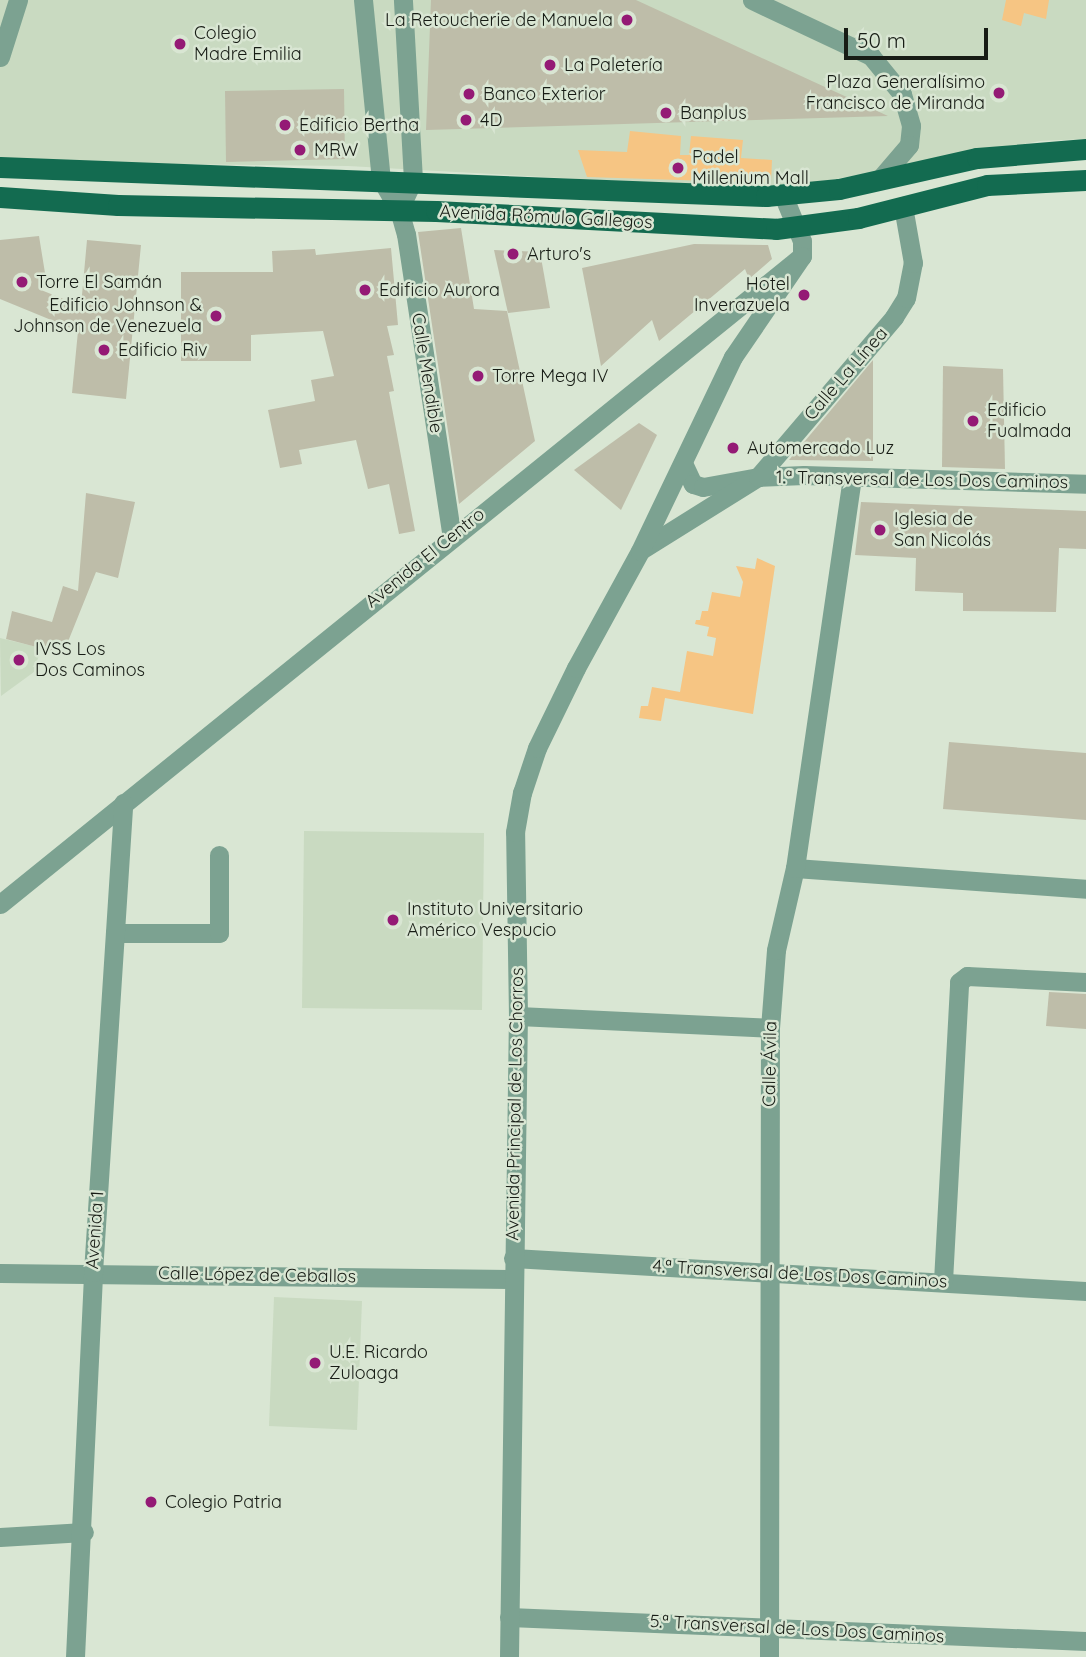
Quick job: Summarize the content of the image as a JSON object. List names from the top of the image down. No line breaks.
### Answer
{"streets":{"main road":["Avenida Rómulo Gallegos"],"street":["Calle Mendible","Calle La Línea","1.ª Transversal de Los Dos Caminos","Avenida El Centro","Calle Ávila","Avenida Principal de Los Chorros","Avenida 1","4.ª Transversal de Los Dos Caminos","Calle López de Ceballos","5.ª Transversal de Los Dos Caminos"]},"crossings":[["Avenida Rómulo Gallegos","Calle Mendible"],["Avenida Rómulo Gallegos","Calle La Línea"],["Calle Mendible","Avenida El Centro"],["Calle La Línea","1.ª Transversal de Los Dos Caminos"],["Calle La Línea","Avenida Principal de Los Chorros"],["1.ª Transversal de Los Dos Caminos","Calle Ávila"],["Avenida El Centro","Avenida Principal de Los Chorros"],["Avenida El Centro","Avenida 1"],["Calle Ávila","4.ª Transversal de Los Dos Caminos"],["Calle Ávila","5.ª Transversal de Los Dos Caminos"],["Avenida Principal de Los Chorros","4.ª Transversal de Los Dos Caminos"],["Avenida Principal de Los Chorros","Calle López de Ceballos"],["Avenida Principal de Los Chorros","5.ª Transversal de Los Dos Caminos"],["Avenida 1","Calle López de Ceballos"]],"places":["La Retoucherie de Manuela","Colegio Madre Emilia","La Paletería","Plaza Generalísimo Francisco de Miranda","Banco Exterior","Banplus","4D","Edificio Bertha","MRW","Padel Millenium Mall","Arturo's","Torre El Samán","Edificio Aurora","Hotel Inverazuela","Edificio Johnson & Johnson de Venezuela","Edificio Riv","Torre Mega IV","Edificio Fualmada","Automercado Luz","Iglesia de San Nicolás","IVSS Los Dos Caminos","Instituto Universitario Américo Vespucio","U.E. Ricardo Zuloaga","Colegio Patria"],"scale_bar":"50 m"}
